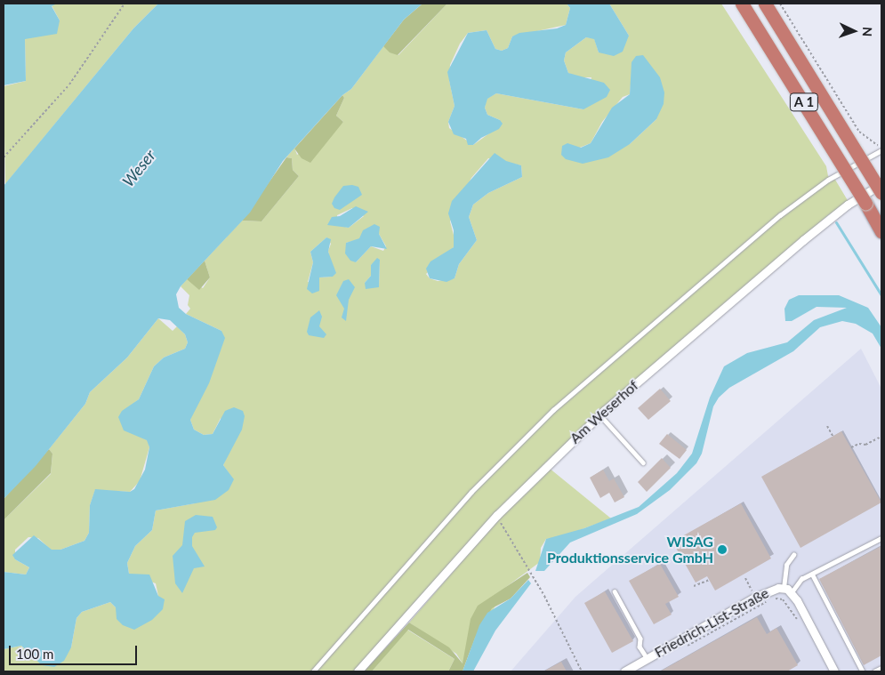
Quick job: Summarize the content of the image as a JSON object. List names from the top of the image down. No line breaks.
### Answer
{"streets":{"highway":["A 1"],"street":["Am Weserhof","Friedrich-List-Straße"]},"water":["Weser"],"places":["WISAG Produktionsservice GmbH"],"scale_bar":"100 m","north":"right"}
